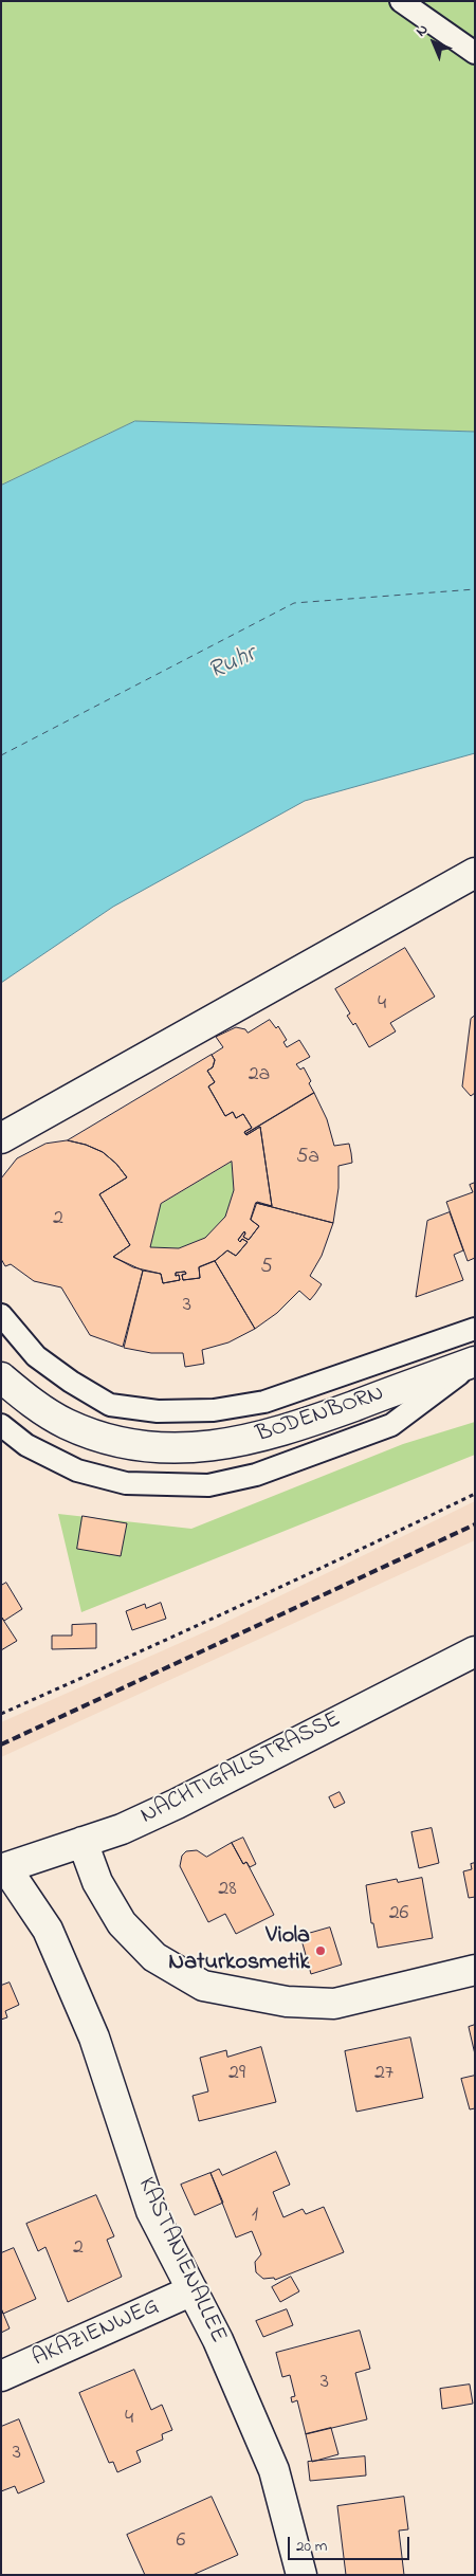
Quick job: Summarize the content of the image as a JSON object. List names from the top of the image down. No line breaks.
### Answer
{"streets":{"street":["BODENBORN","NACHTIGALLSTRASSE","KASTANIENALLEE","AKAZIENWEG"]},"crossings":[["NACHTIGALLSTRASSE","KASTANIENALLEE"],["KASTANIENALLEE","AKAZIENWEG"]],"water":["Ruhr"],"places":["Viola Naturkosmetik"],"house_numbers":["4","2a","5a","2","5","3","28","26","29","27","1","2","3","4","3","6"],"scale_bar":"20 m","north":"top left"}
